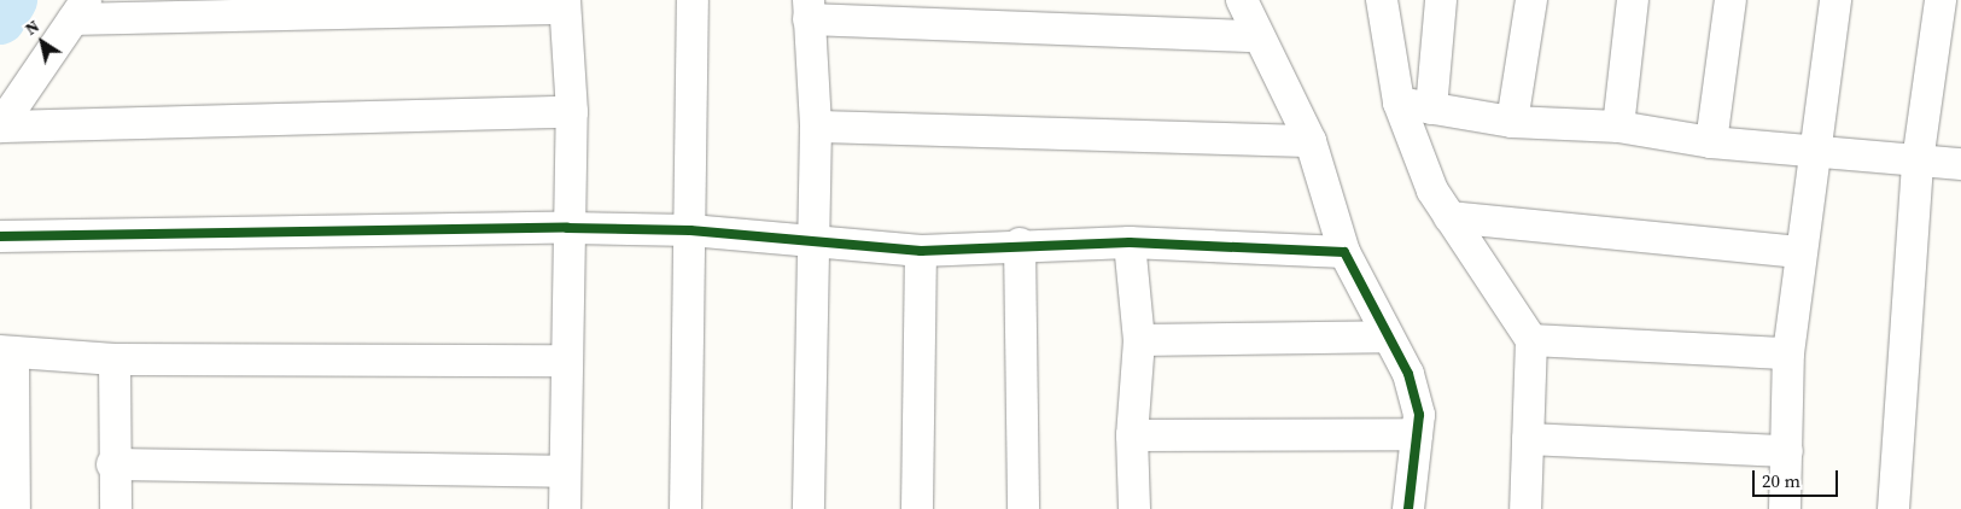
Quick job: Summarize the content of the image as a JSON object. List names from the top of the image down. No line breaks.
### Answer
{"scale_bar":"20 m","north":"top left"}
